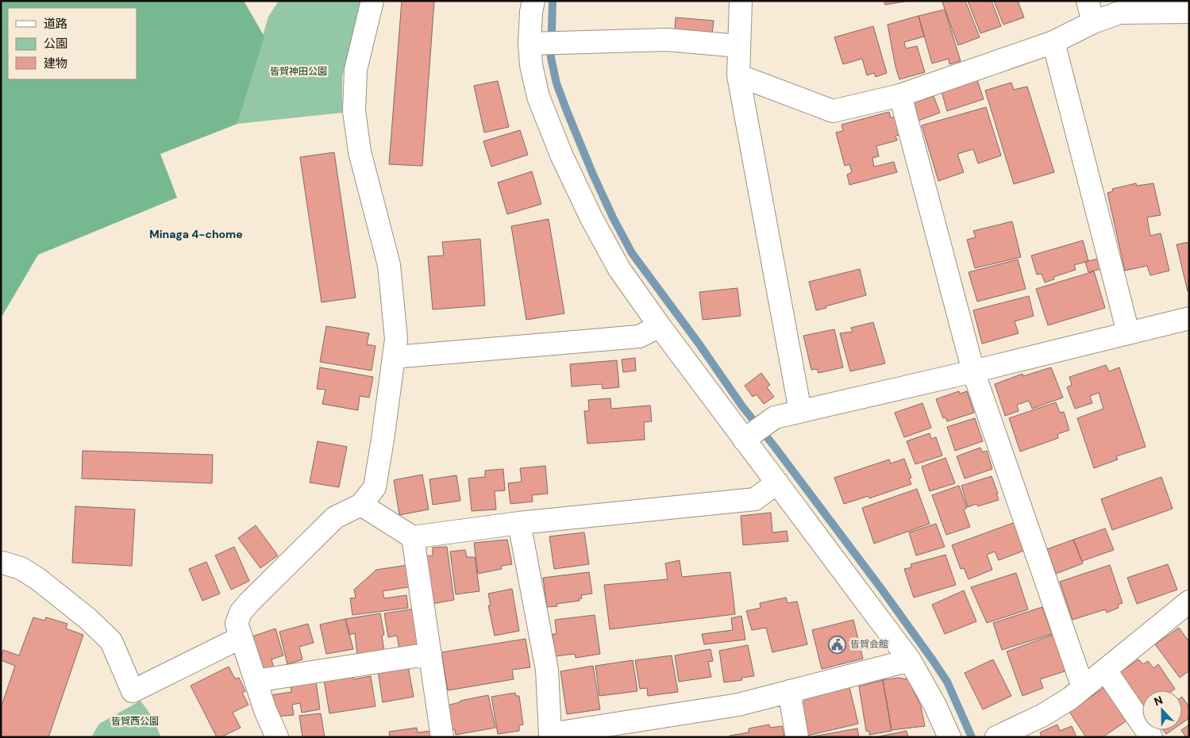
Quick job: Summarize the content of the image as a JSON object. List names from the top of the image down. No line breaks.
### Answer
{"districts":["Minaga 4-chome"],"parks":["皆賀神田公園","皆賀西公園"],"places":{"public building":["皆賀会館"]},"legend":["道路","公園","建物"],"north":"top"}
